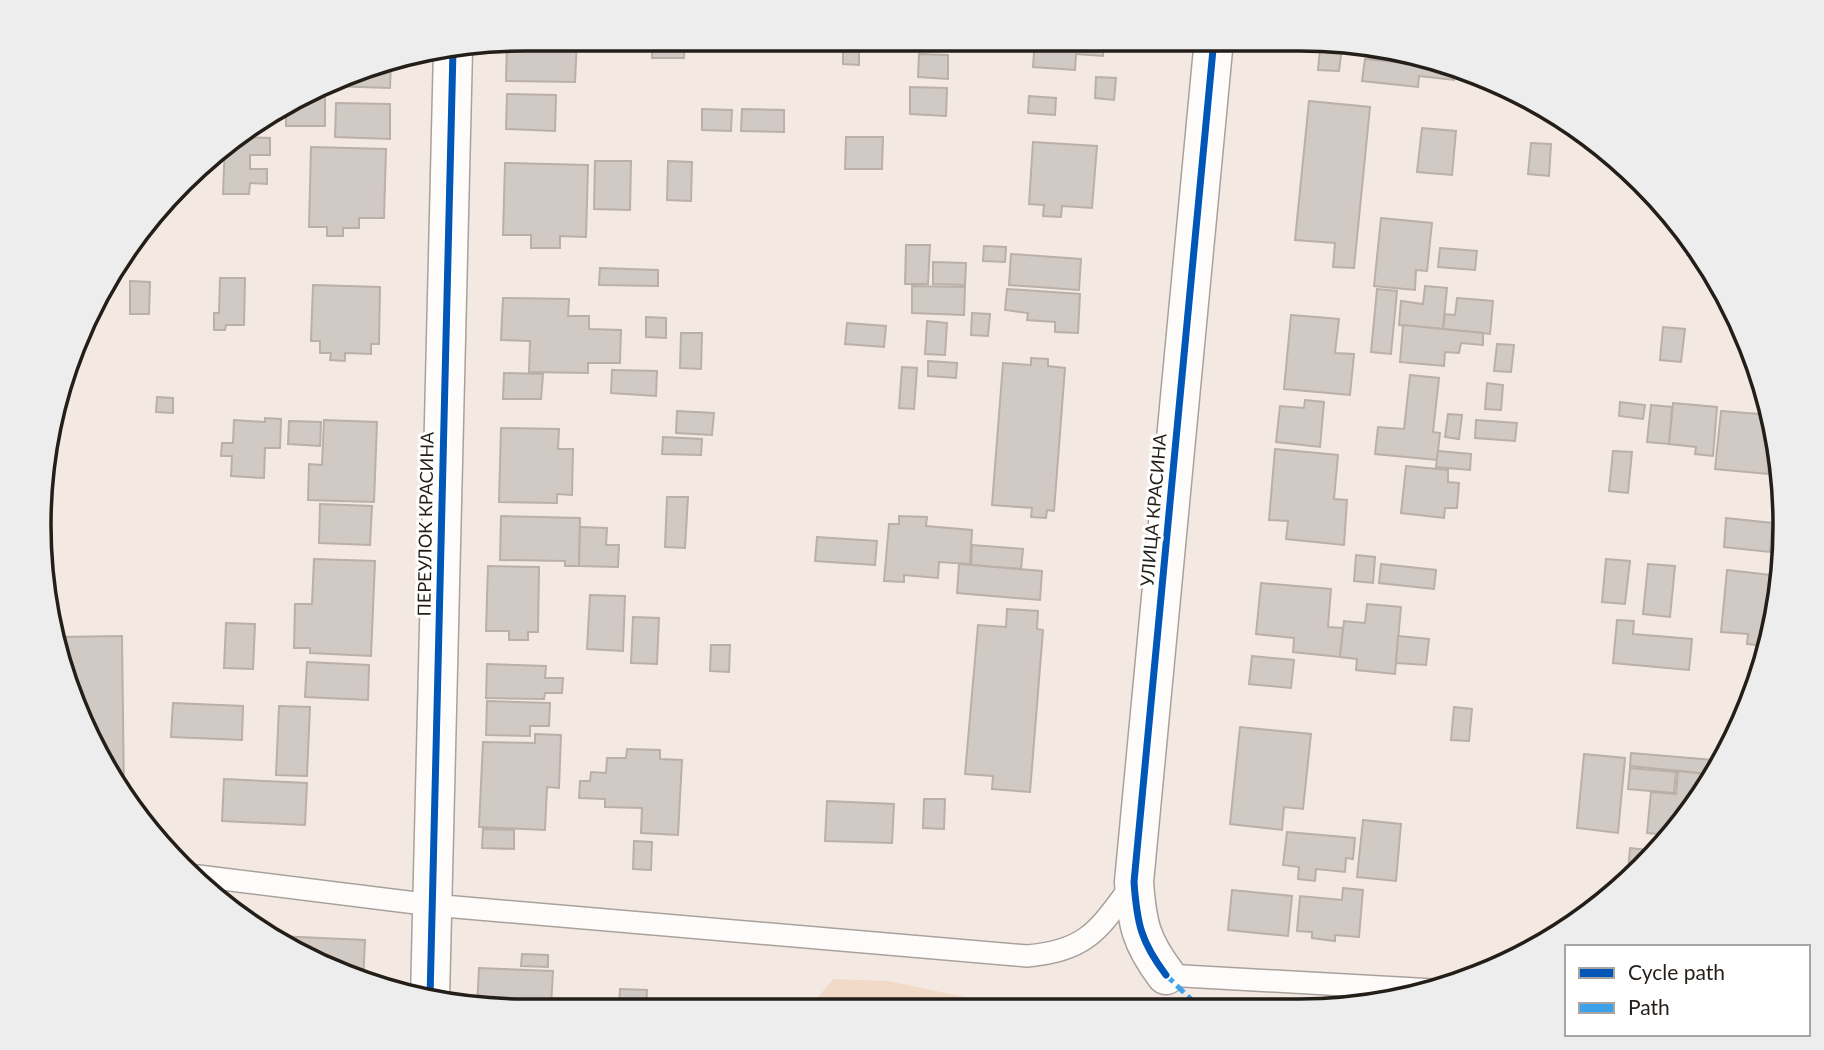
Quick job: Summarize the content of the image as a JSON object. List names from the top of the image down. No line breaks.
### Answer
{"streets":{"street":["УЛИЦА КРАСИНА","ПЕРЕУЛОК КРАСИНА"]},"legend":["Cycle path","Path"]}
